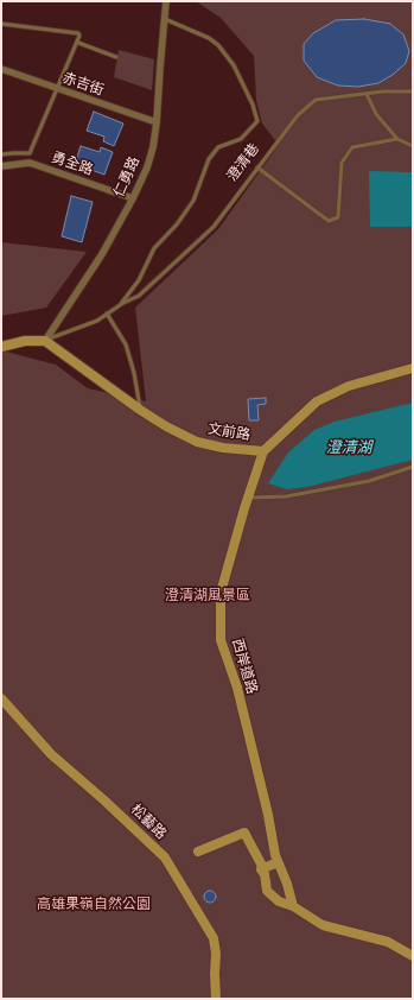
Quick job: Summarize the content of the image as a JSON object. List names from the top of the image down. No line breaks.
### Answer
{"streets":{"street":["赤吉街","澄清巷","勇全路","仁勇路","文前路","西岸道路","松藝路"]},"crossings":[["赤吉街","仁勇路"],["澄清巷","仁勇路"],["澄清巷","文前路"],["勇全路","仁勇路"],["仁勇路","文前路"],["文前路","西岸道路"]],"water":["澄清湖"],"parks":["澄清湖風景區","高雄果嶺自然公園"]}
